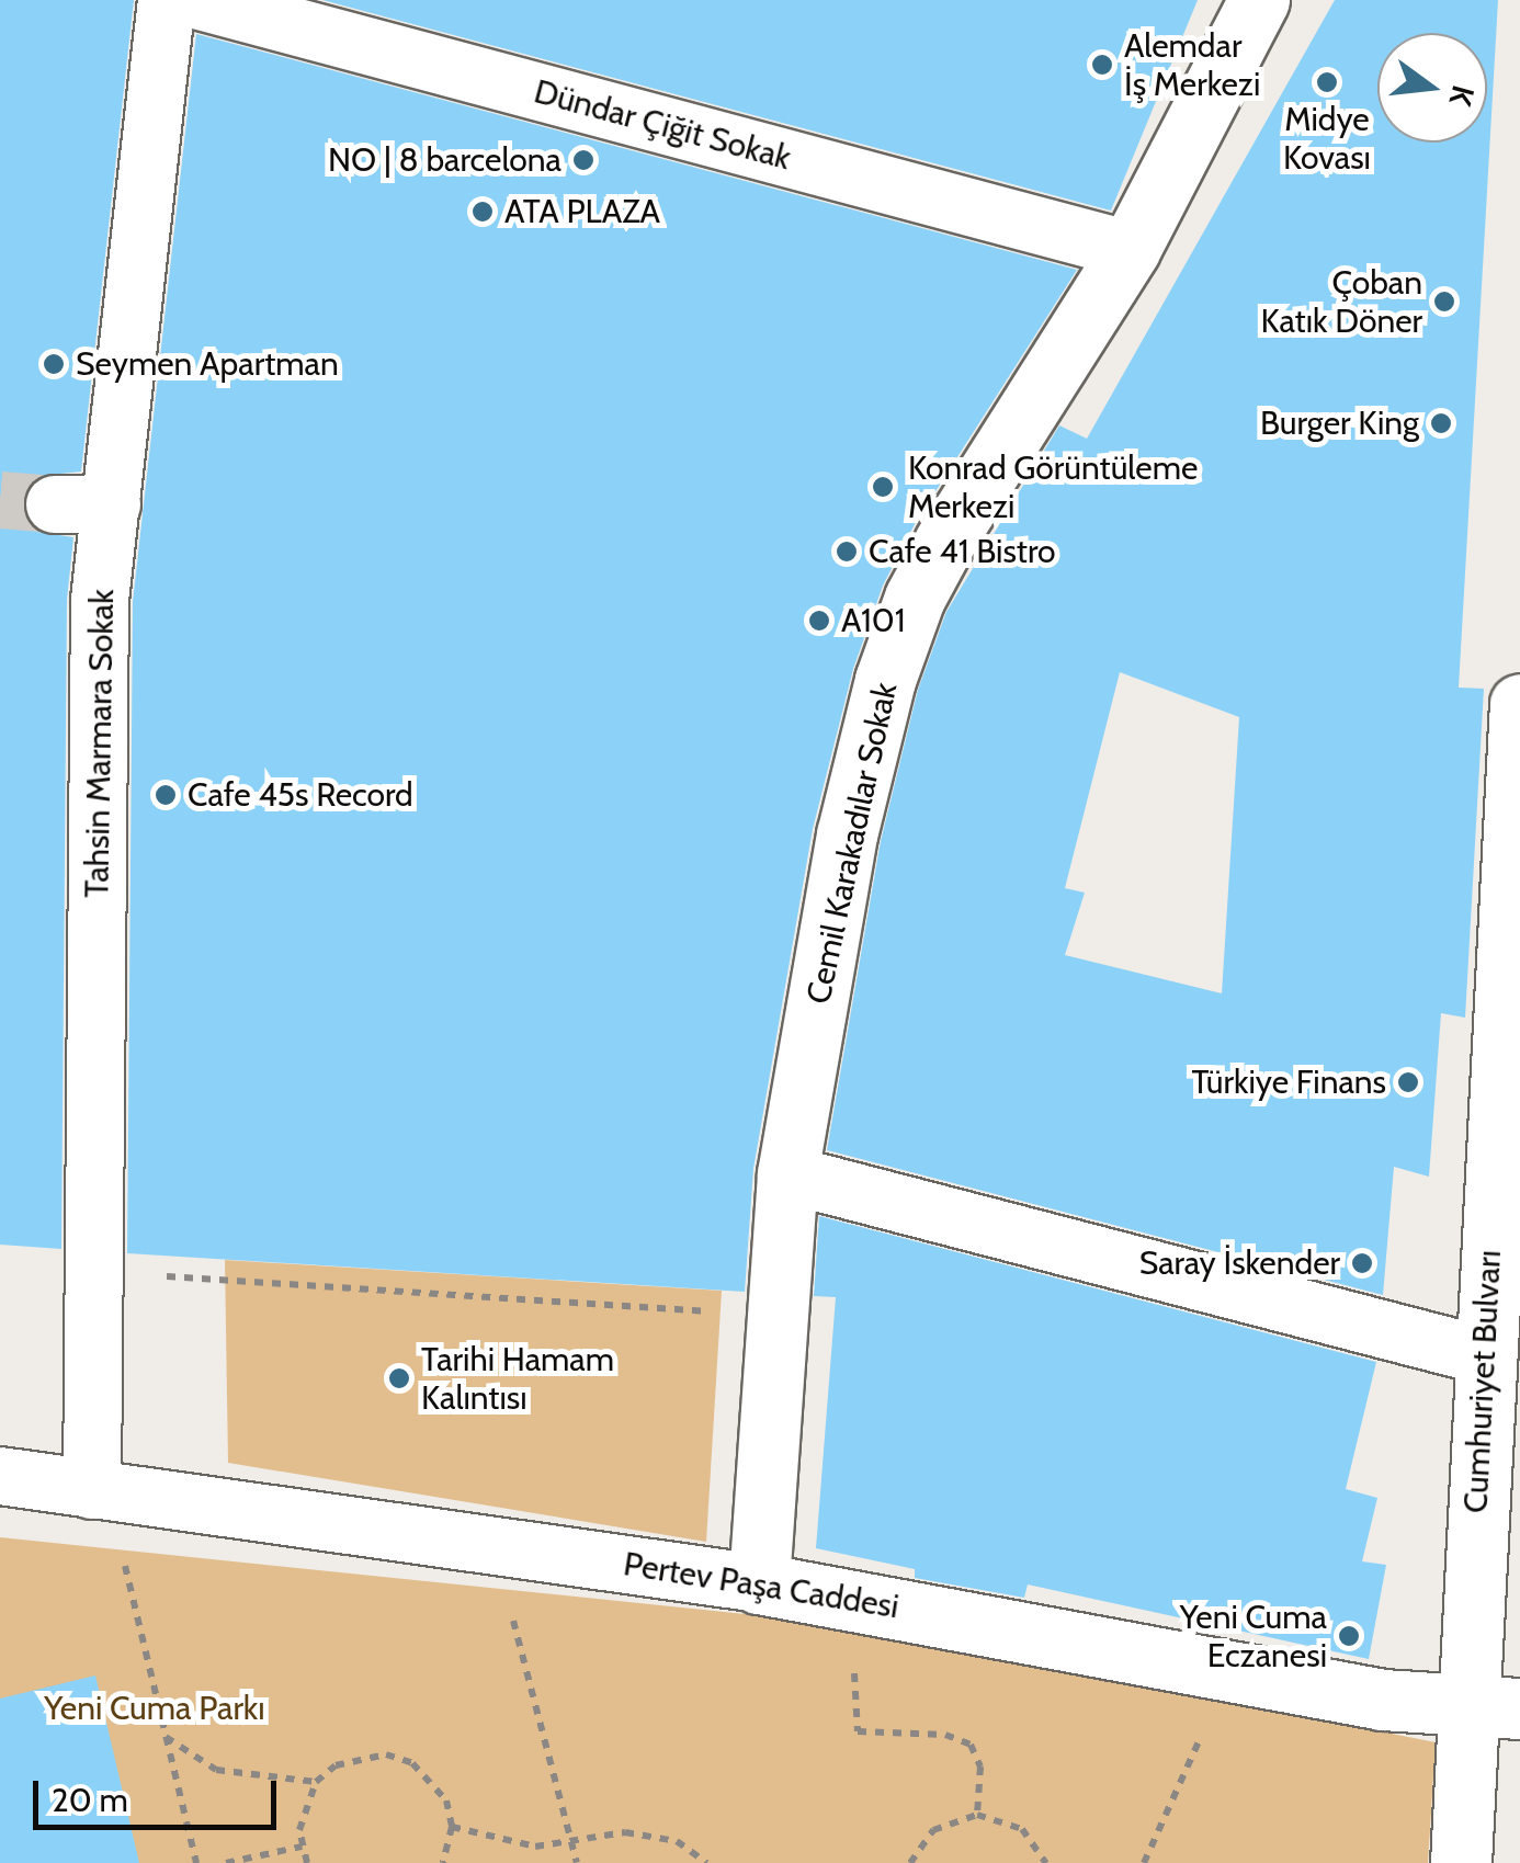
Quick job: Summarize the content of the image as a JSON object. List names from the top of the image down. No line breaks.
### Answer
{"streets":{"street":["Dündar Çiğit Sokak","Tahsin Marmara Sokak","Cemil Karakadılar Sokak","Cumhuriyet Bulvarı","Pertev Paşa Caddesi"]},"crossings":[["Dündar Çiğit Sokak","Cemil Karakadılar Sokak"],["Tahsin Marmara Sokak","Pertev Paşa Caddesi"],["Cemil Karakadılar Sokak","Pertev Paşa Caddesi"],["Cumhuriyet Bulvarı","Pertev Paşa Caddesi"]],"parks":["Yeni Cuma Parkı"],"places":["Alemdar İş Merkezi","Midye Kovası","NO | 8 barcelona","ATA PLAZA","Çoban Katık Döner","Seymen Apartman","Burger King","Konrad Görüntüleme Merkezi","Cafe 41 Bistro","A101","Cafe 45s Record","Türkiye Finans","Saray İskender","Tarihi Hamam Kalıntısı","Yeni Cuma Eczanesi"],"scale_bar":"20 m","north":"right"}
